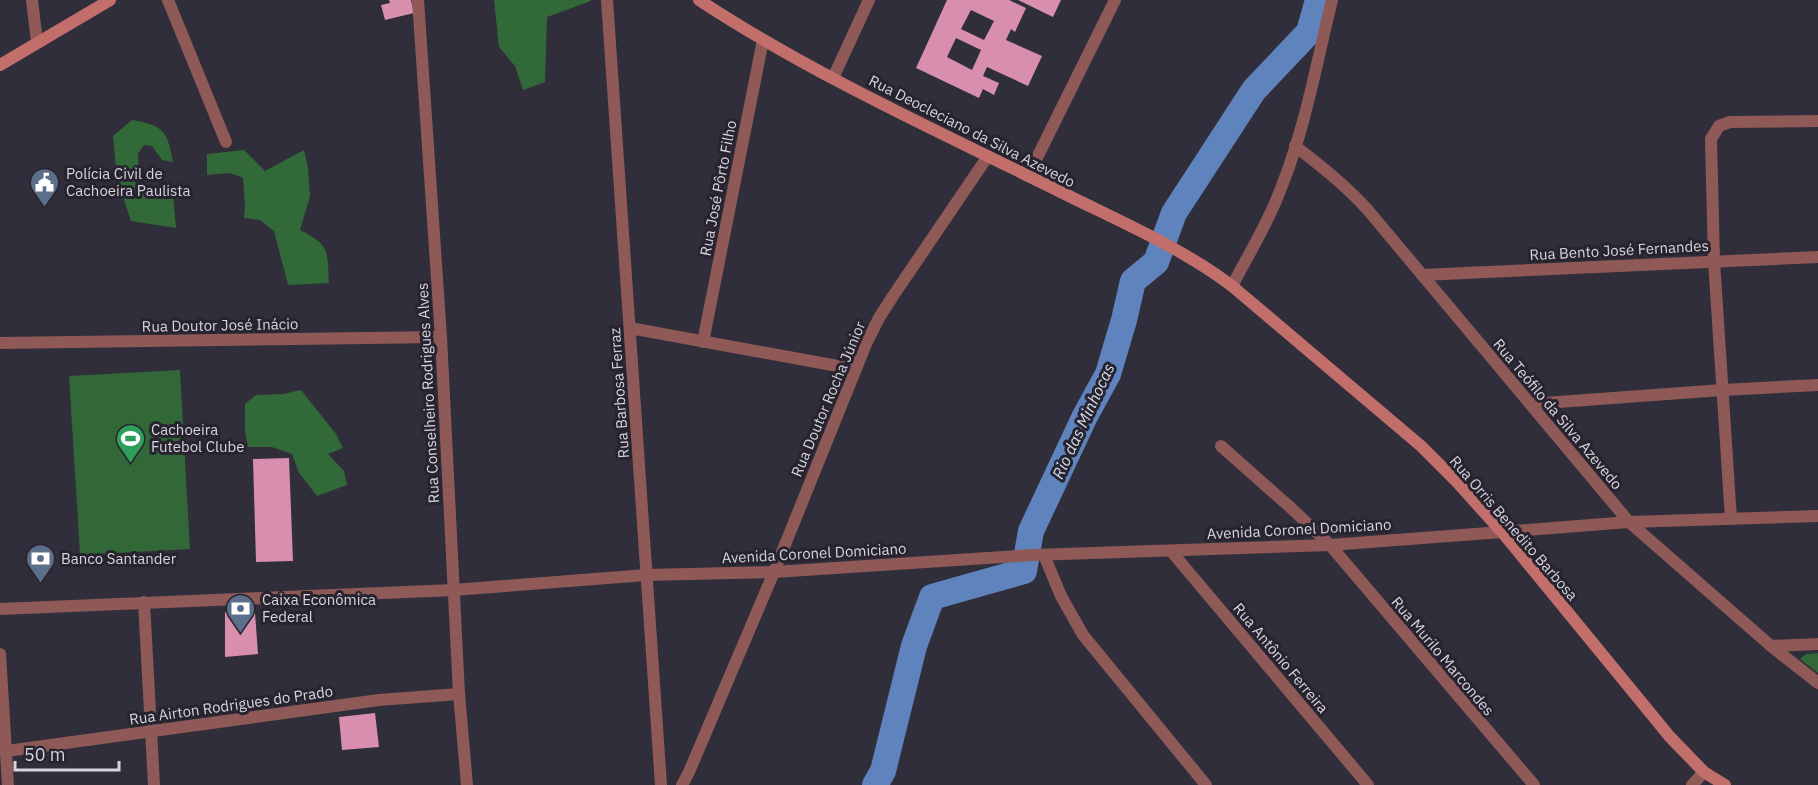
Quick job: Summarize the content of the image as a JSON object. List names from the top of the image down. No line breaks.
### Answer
{"streets":{"main road":["Rua Deocleciano da Silva Azevedo","Rua Orris Benedito Barbosa"],"street":["Rua José Pôrto Filho","Rua Bento José Fernandes","Rua Doutor José Inácio","Rua Conselheiro Rodrigues Alves","Rua Barbosa Ferraz","Rua Doutor Rocha Júnior","Rua Teófilo da Silva Azevedo","Avenida Coronel Domiciano","Rua Murilo Marcondes","Rua Antônio Ferreira","Rua Airton Rodrigues do Prado"]},"crossings":[["Rua Deocleciano da Silva Azevedo","Rua José Pôrto Filho"],["Rua Deocleciano da Silva Azevedo","Rua Doutor Rocha Júnior"],["Rua Deocleciano da Silva Azevedo","Rua Orris Benedito Barbosa"],["Rua Bento José Fernandes","Rua Teófilo da Silva Azevedo"],["Rua Doutor José Inácio","Rua Conselheiro Rodrigues Alves"],["Rua Conselheiro Rodrigues Alves","Avenida Coronel Domiciano"],["Rua Conselheiro Rodrigues Alves","Rua Airton Rodrigues do Prado"],["Rua Barbosa Ferraz","Avenida Coronel Domiciano"],["Rua Doutor Rocha Júnior","Avenida Coronel Domiciano"],["Rua Teófilo da Silva Azevedo","Avenida Coronel Domiciano"],["Rua Orris Benedito Barbosa","Avenida Coronel Domiciano"],["Avenida Coronel Domiciano","Rua Murilo Marcondes"],["Avenida Coronel Domiciano","Rua Antônio Ferreira"]],"water":["Rio das Minhocas"],"places":{"public building":["Polícia Civil de Cachoeira Paulista"],"sports":["Cachoeira Futebol Clube"],"bank":["Banco Santander","Caixa Econômica Federal"]},"scale_bar":"50 m"}
